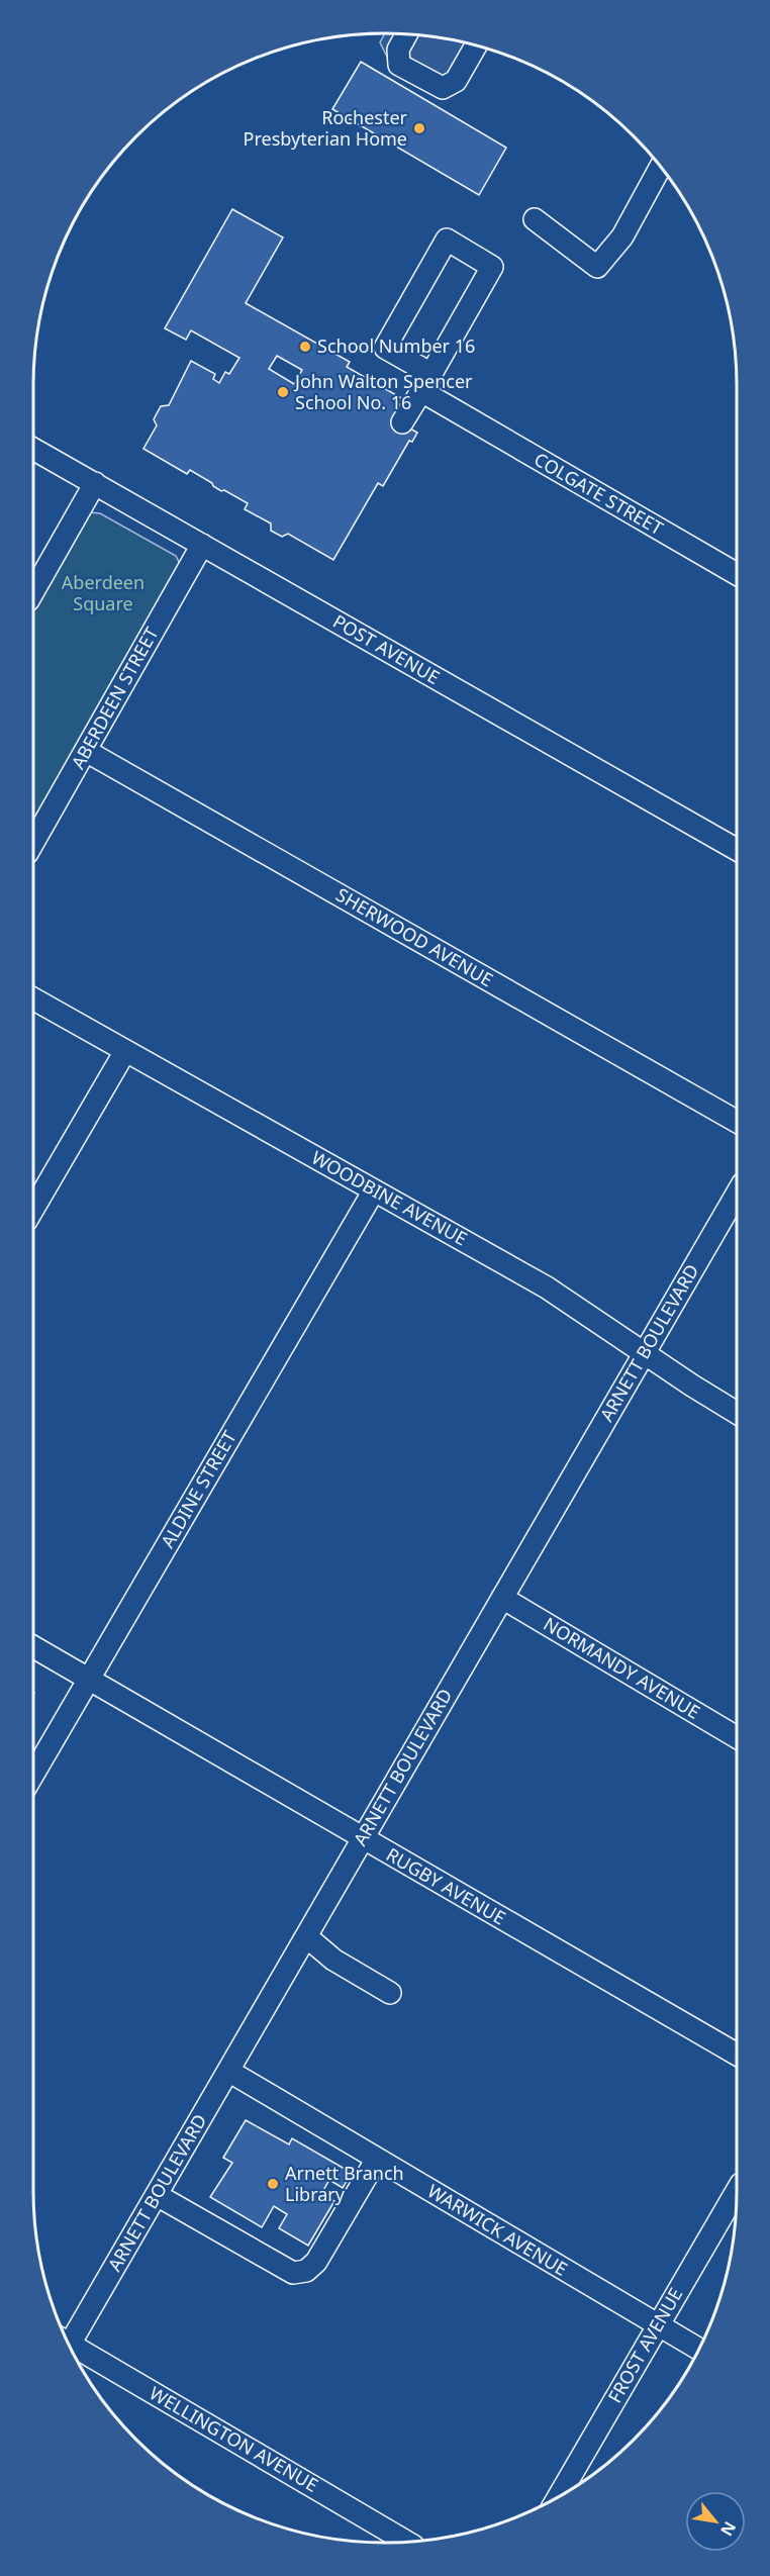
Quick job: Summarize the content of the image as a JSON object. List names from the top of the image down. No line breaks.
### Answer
{"streets":{"street":["COLGATE STREET","POST AVENUE","ABERDEEN STREET","SHERWOOD AVENUE","WOODBINE AVENUE","ARNETT BOULEVARD","ALDINE STREET","NORMANDY AVENUE","RUGBY AVENUE","WARWICK AVENUE","FROST AVENUE","WELLINGTON AVENUE"]},"crossings":[["POST AVENUE","ABERDEEN STREET"],["ABERDEEN STREET","SHERWOOD AVENUE"],["WOODBINE AVENUE","ARNETT BOULEVARD"],["WOODBINE AVENUE","ALDINE STREET"],["ARNETT BOULEVARD","NORMANDY AVENUE"],["ARNETT BOULEVARD","RUGBY AVENUE"],["ARNETT BOULEVARD","WARWICK AVENUE"],["ALDINE STREET","RUGBY AVENUE"],["WARWICK AVENUE","FROST AVENUE"]],"parks":["Aberdeen Square"],"places":["Rochester Presbyterian Home","School Number 16","John Walton Spencer School No. 16","Arnett Branch Library"],"north":"bottom right"}
